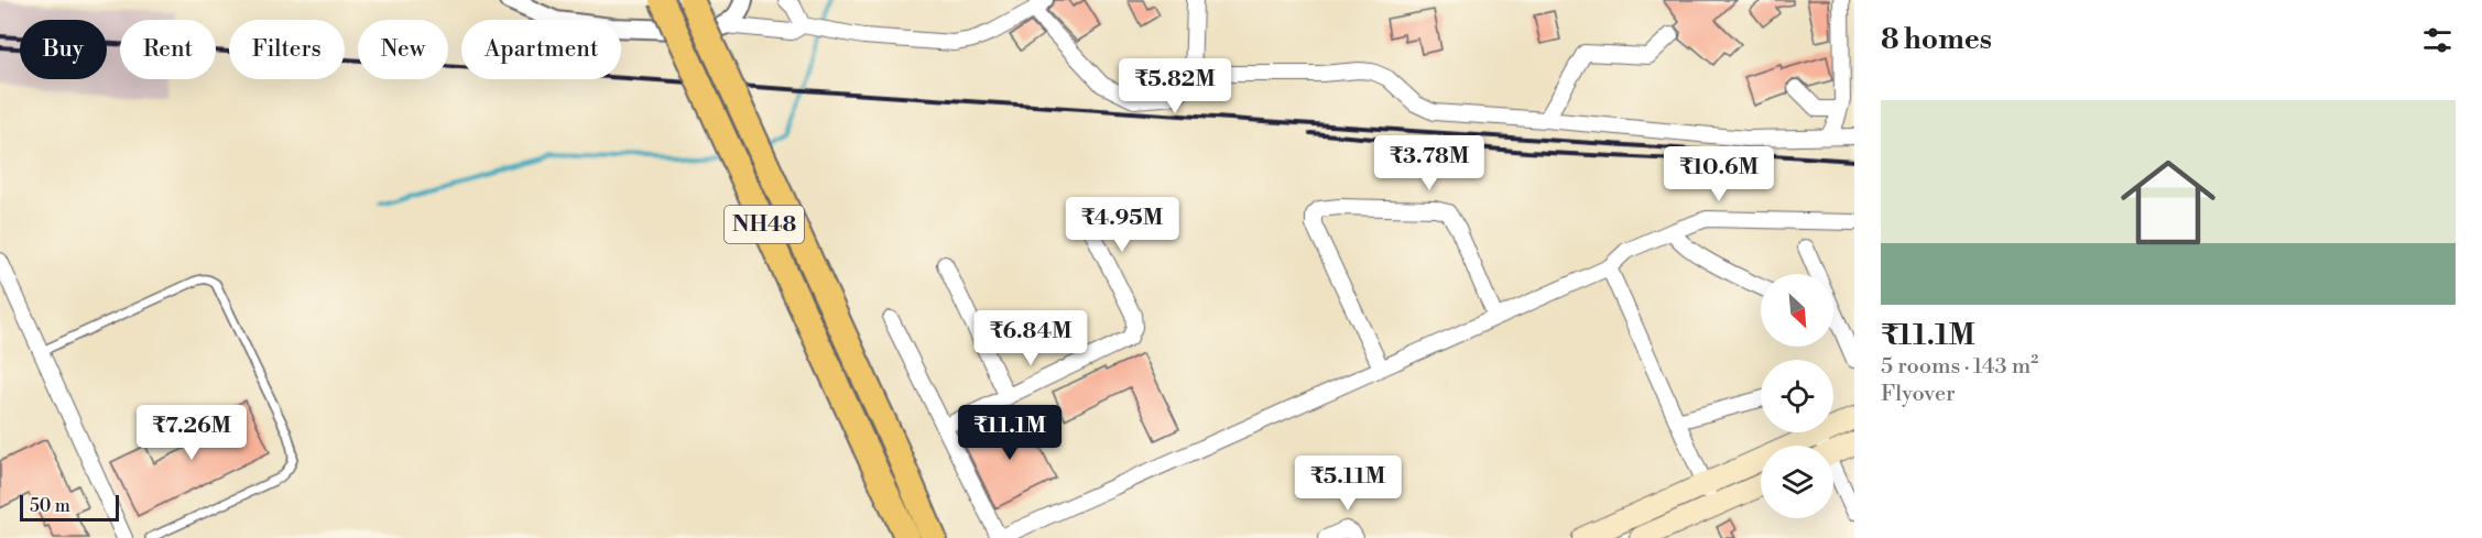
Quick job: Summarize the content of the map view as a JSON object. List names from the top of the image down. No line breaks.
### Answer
{"streets":{"highway":["NH48"]},"scale_bar":"50 m","north":"bottom right","page":{"heading":"8 homes","chip":["Buy","Rent","Filters","New","Apartment"],"price":["₹5.82M","₹3.78M","₹10.6M","₹4.95M","₹6.84M","₹7.26M","₹11.1M","₹5.11M"],"list":[{"name":"₹11.1M","note":"5 rooms · 143 m² · Flyover"}],"scale":"50 m"}}
